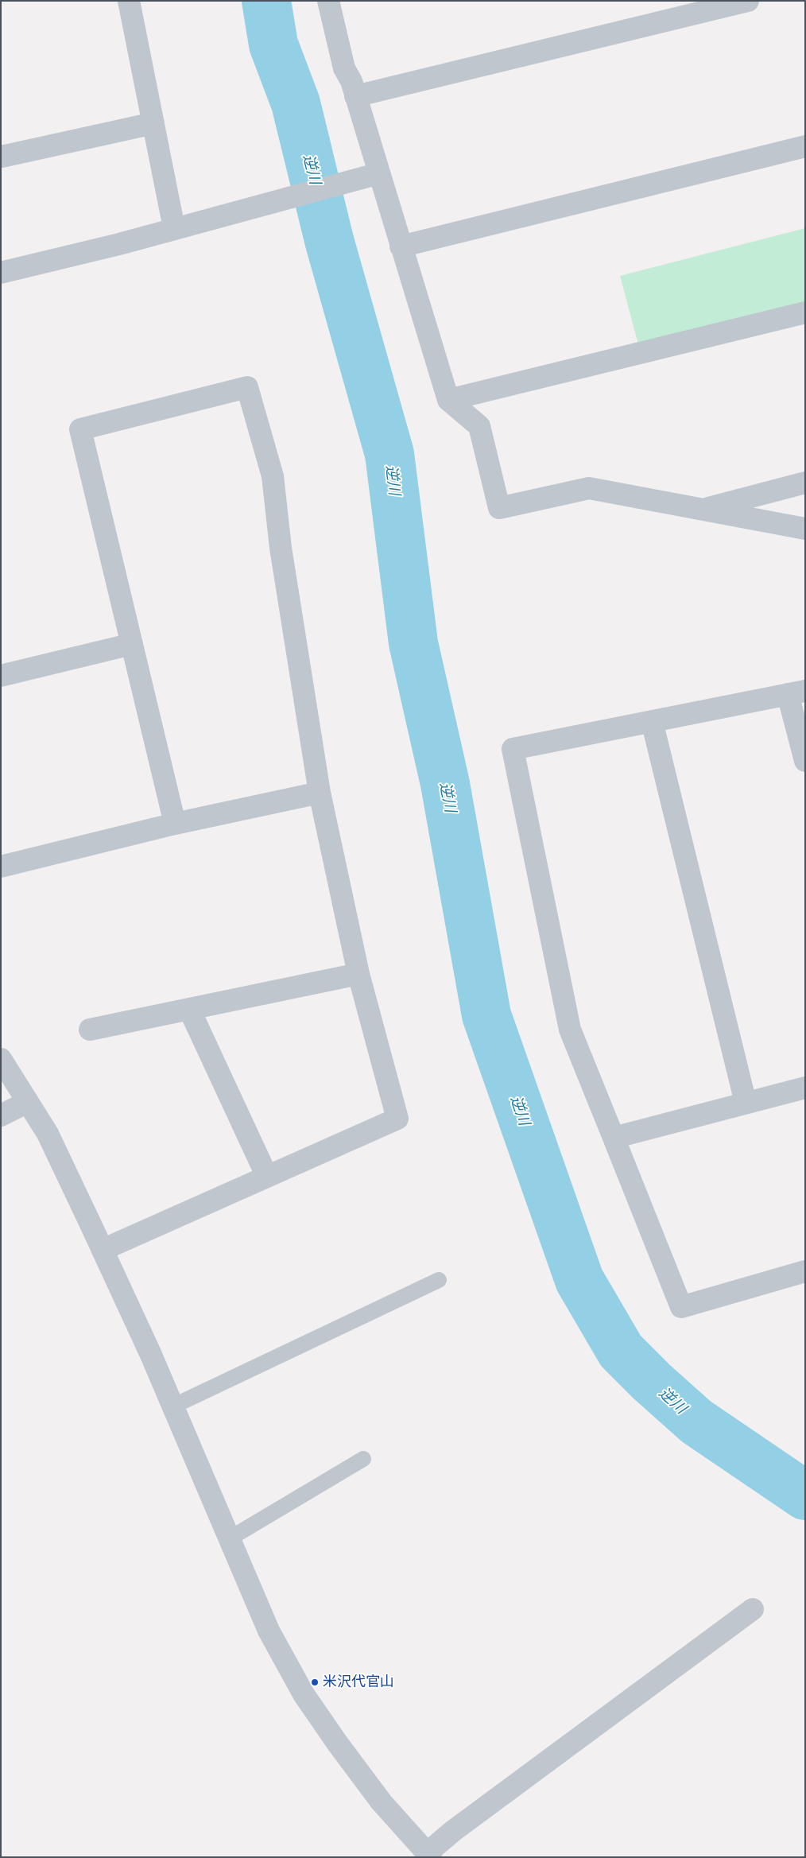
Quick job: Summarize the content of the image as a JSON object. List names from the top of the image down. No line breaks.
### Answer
{"water":["逆川"],"places":["米沢代官山"]}
